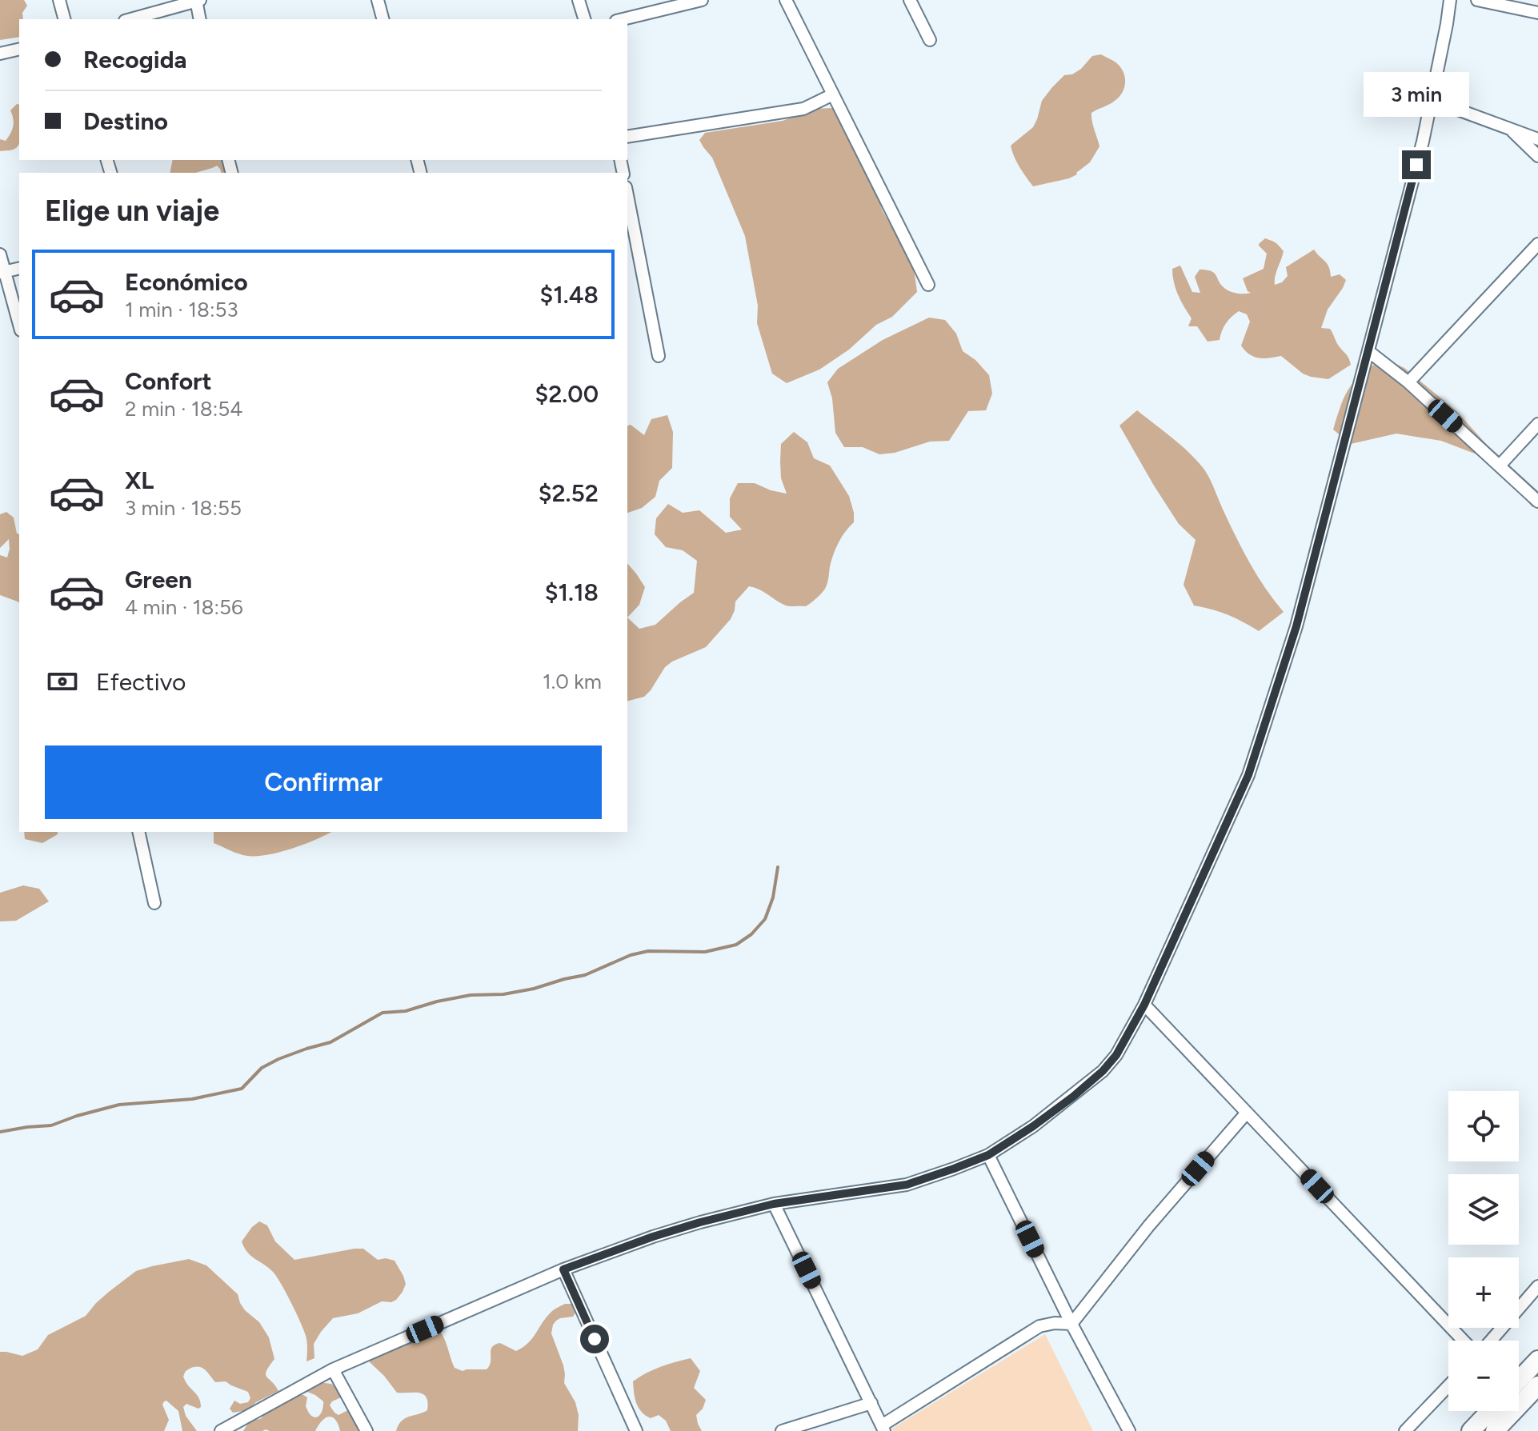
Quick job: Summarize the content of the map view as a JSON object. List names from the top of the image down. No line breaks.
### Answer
{"page":{"banner":["Recogida","Destino"],"bubble":"3 min","heading":"Elige un viaje","list":[{"name":"Económico","note":"1 min · 18:53","value":"$1.48"},{"name":"Confort","note":"2 min · 18:54","value":"$2.00"},{"name":"XL","note":"3 min · 18:55","value":"$2.52"},{"name":"Green","note":"4 min · 18:56","value":"$1.18"}],"pay":["Efectivo","1.0 km"],"buttons":"Confirmar","map_buttons":["+","−"]}}
